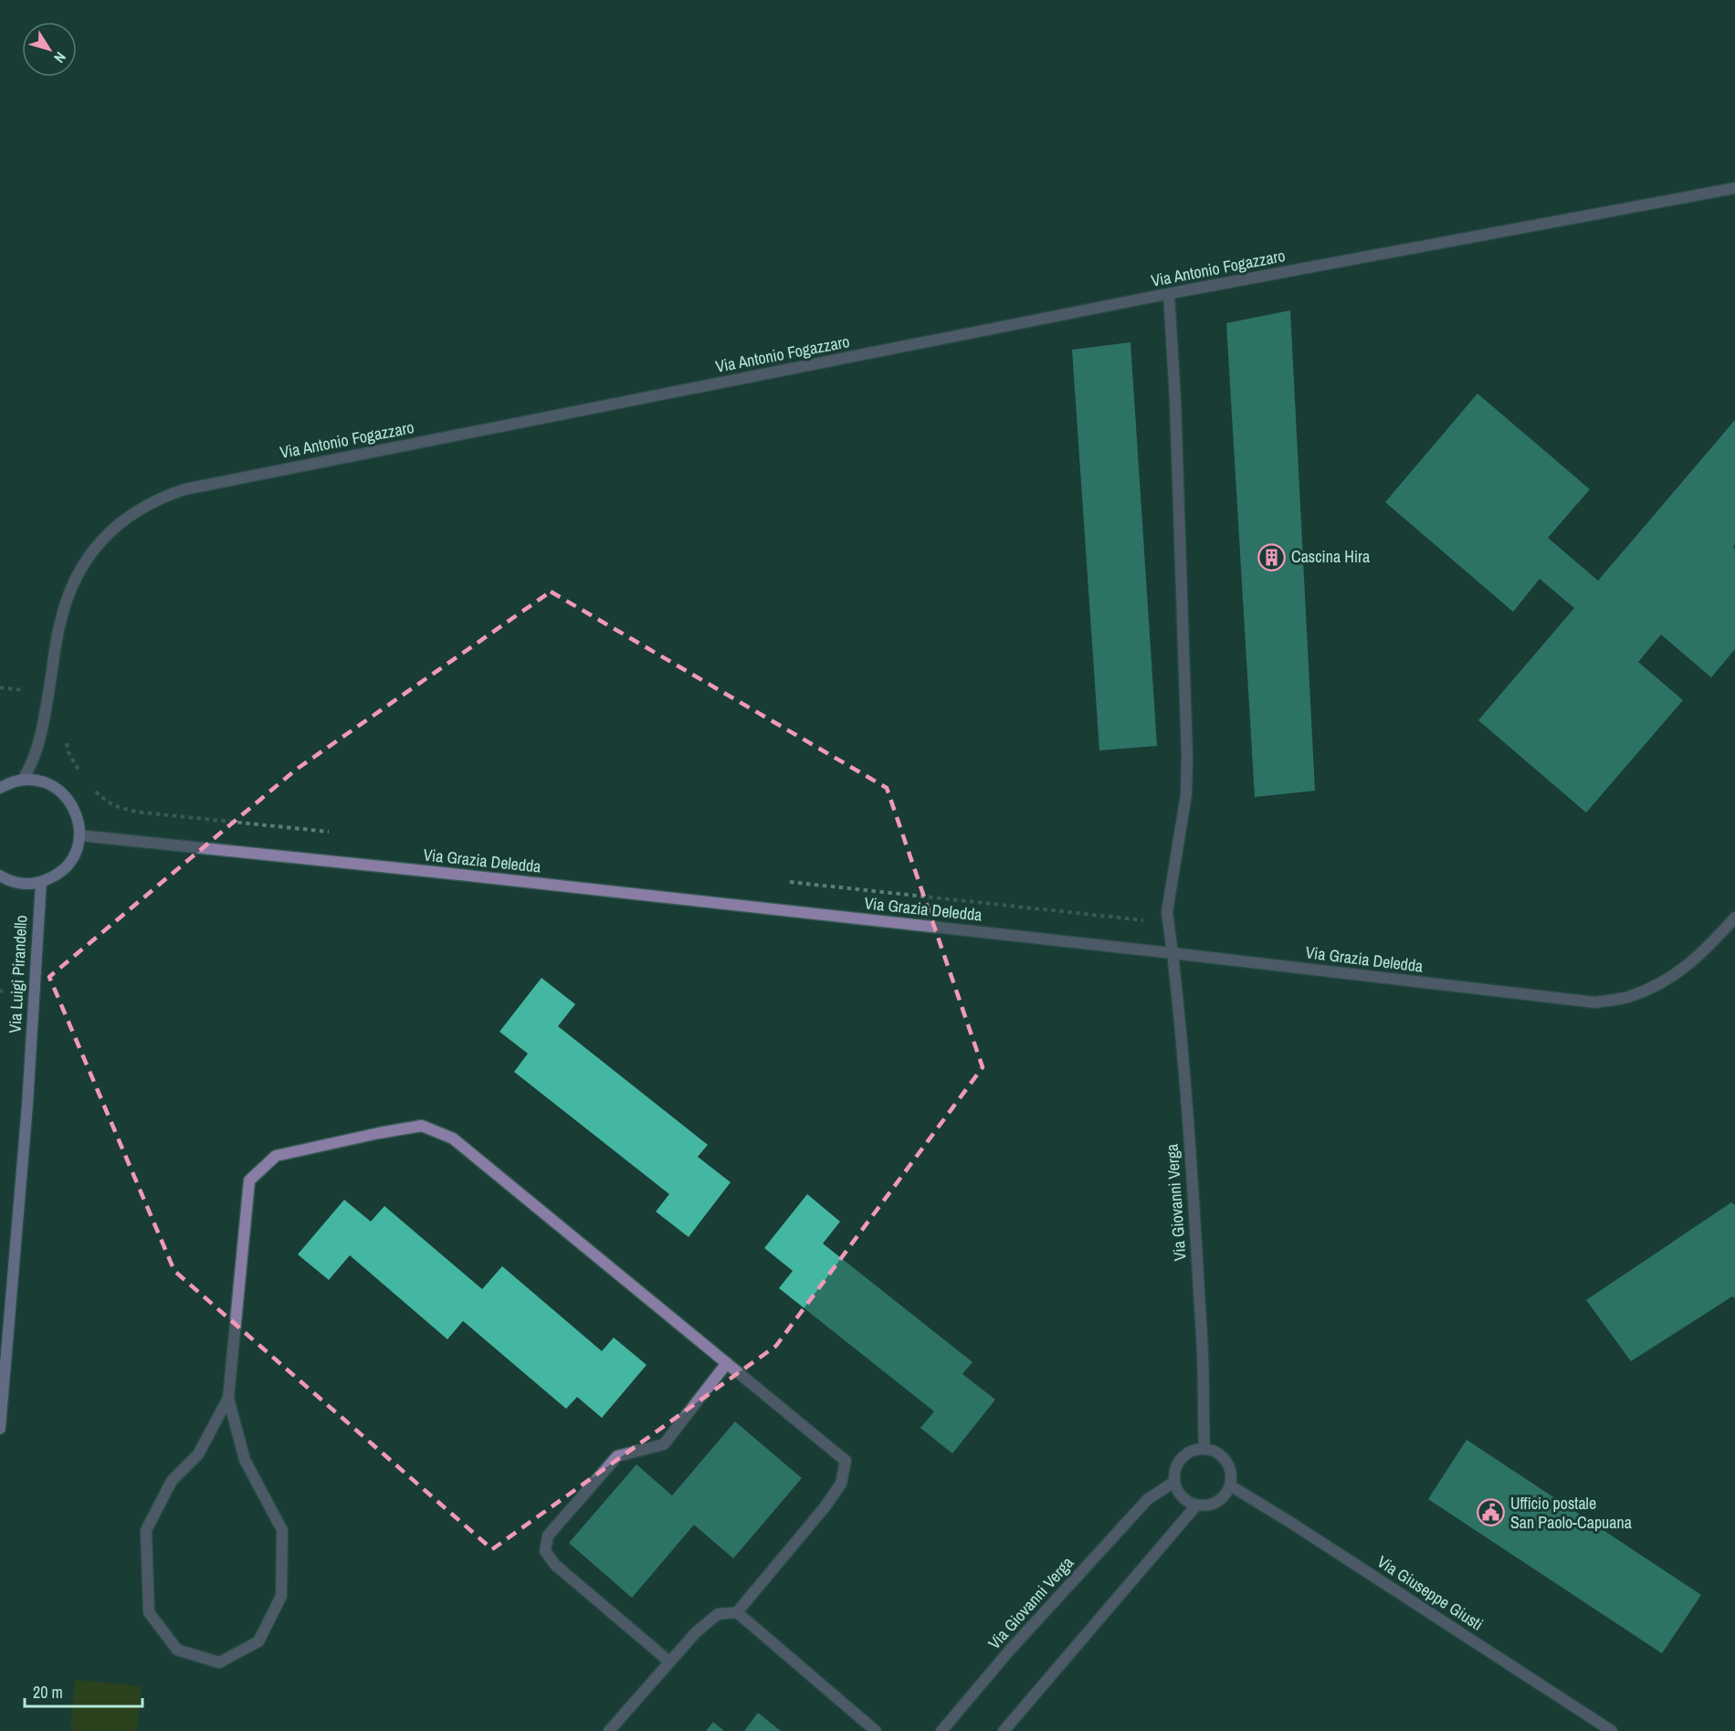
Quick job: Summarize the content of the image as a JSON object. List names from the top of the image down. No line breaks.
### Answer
{"streets":{"street":["Via Antonio Fogazzaro","Via Grazia Deledda","Via Luigi Pirandello","Via Giovanni Verga","Via Giuseppe Giusti"]},"crossings":[["Via Antonio Fogazzaro","Via Giovanni Verga"],["Via Grazia Deledda","Via Giovanni Verga"],["Via Giovanni Verga","Via Giuseppe Giusti"]],"places":{"building":["Cascina Hira"],"public building":["Ufficio postale San Paolo-Capuana"]},"scale_bar":"20 m","north":"bottom right"}
